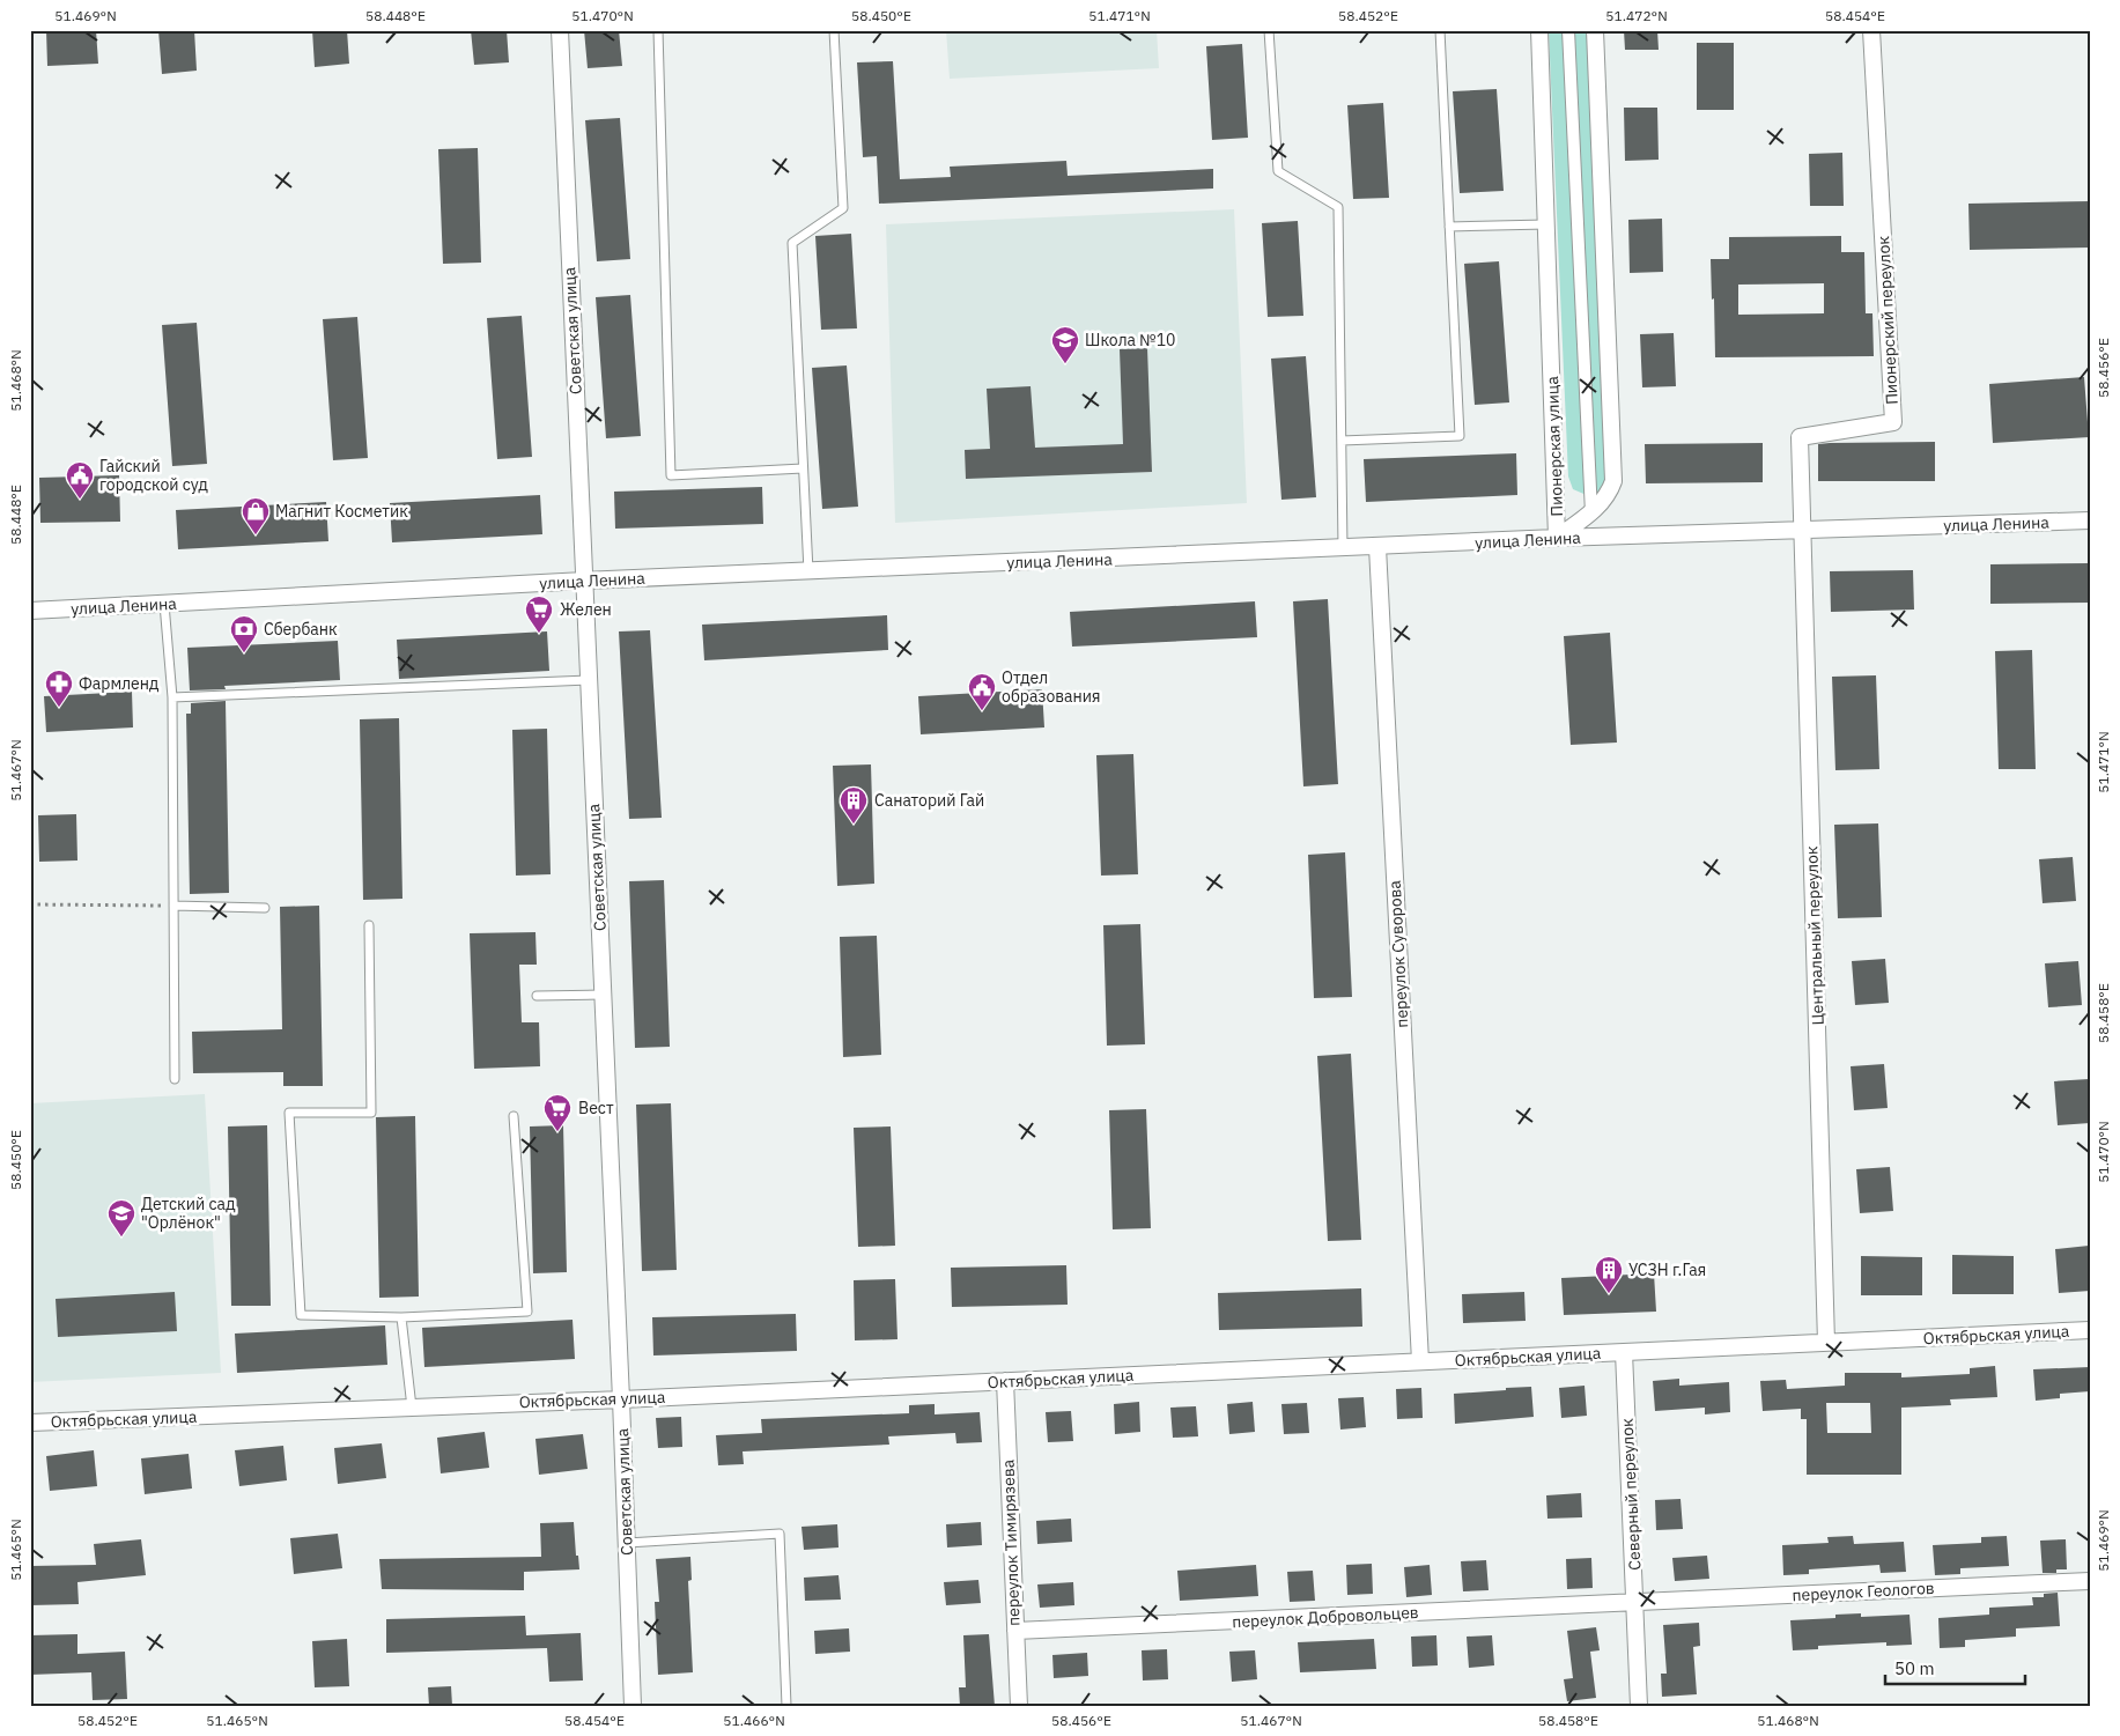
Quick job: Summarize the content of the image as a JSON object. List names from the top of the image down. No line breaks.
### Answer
{"streets":{"street":["Пионерский переулок","Советская улица","Пионерская улица","улица Ленина","Центральный переулок","переулок Суворова","Октябрьская улица","Северный переулок","переулок Тимирязева","переулок Геологов","переулок Добровольцев"]},"crossings":[["Пионерский переулок","улица Ленина"],["Пионерский переулок","Центральный переулок"],["Советская улица","улица Ленина"],["Советская улица","Октябрьская улица"],["Пионерская улица","улица Ленина"],["улица Ленина","Центральный переулок"],["улица Ленина","переулок Суворова"],["Центральный переулок","Октябрьская улица"],["переулок Суворова","Октябрьская улица"],["Октябрьская улица","Северный переулок"],["Октябрьская улица","переулок Тимирязева"],["Северный переулок","переулок Геологов"],["Северный переулок","переулок Добровольцев"],["переулок Тимирязева","переулок Добровольцев"],["переулок Геологов","переулок Добровольцев"]],"places":{"school or university":["Школа №10","Детский сад \"Орлёнок\""],"public building":["Гайский городской суд","Отдел образования"],"shop":["Магнит Косметик"],"supermarket":["Желен","Вест"],"bank":["Сбербанк"],"pharmacy":["Фармленд"],"building":["Санаторий Гай","УСЗН г.Гая"]},"scale_bar":"50 m","coordinates":["51.469°N","58.448°E","51.470°N","58.450°E","51.471°N","58.452°E","51.472°N","58.454°E","58.456°E","51.468°N","51.467°N","58.458°E","51.465°N","51.466°N"]}
